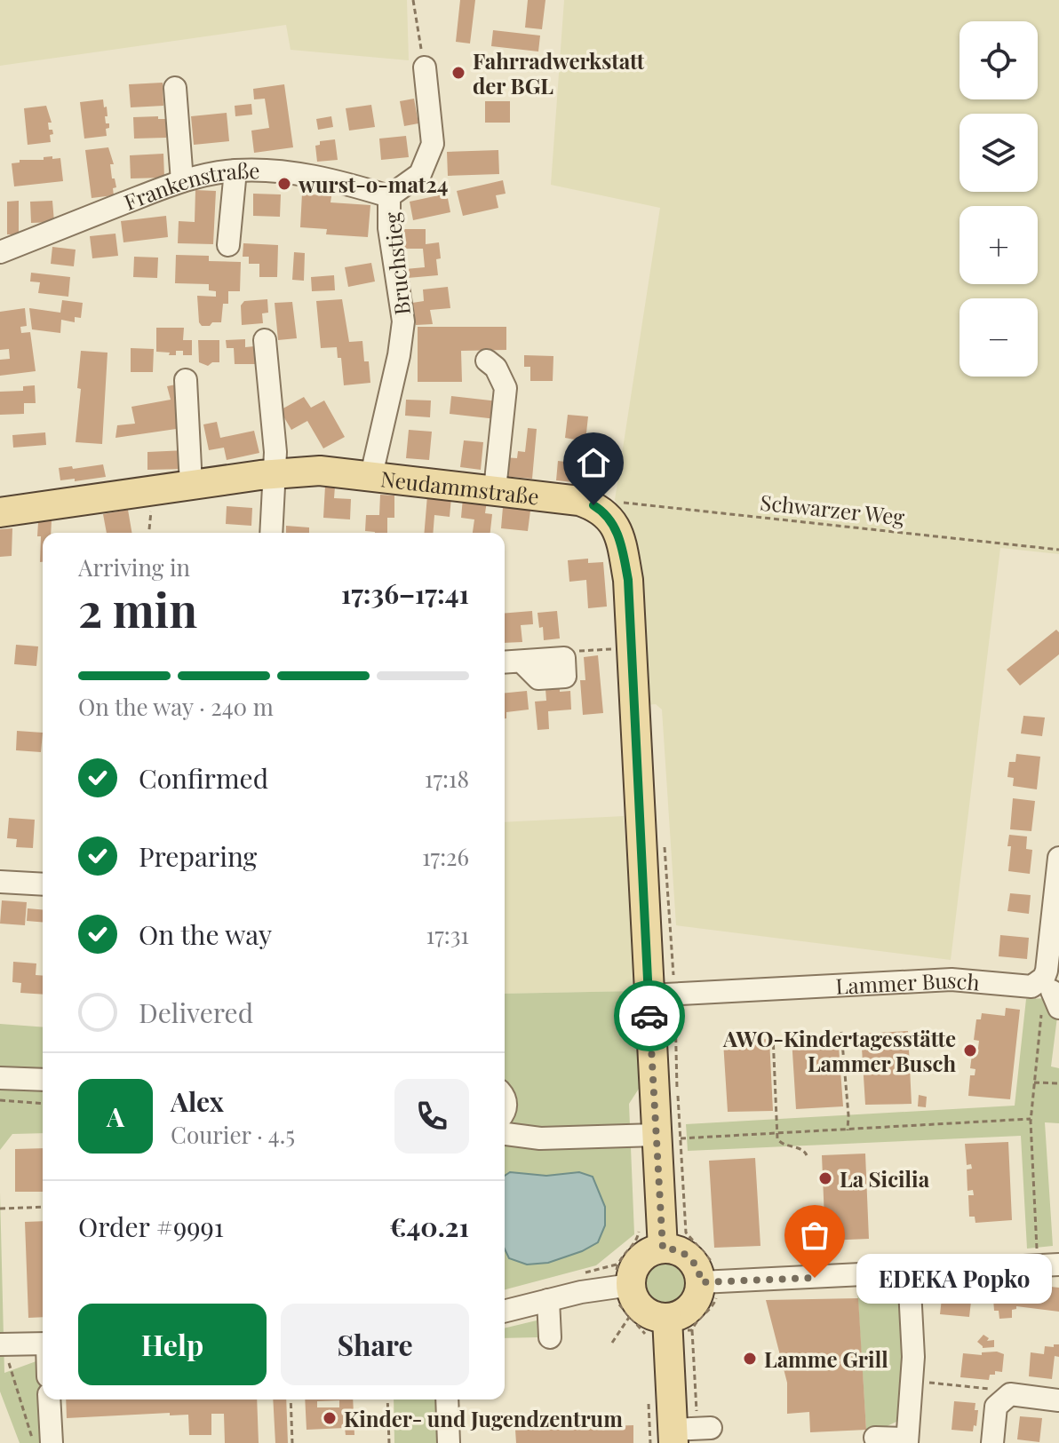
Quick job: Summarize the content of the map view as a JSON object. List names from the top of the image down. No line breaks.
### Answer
{"streets":{"main road":["Neudammstraße"],"street":["Frankenstraße","Bruchstieg","Lammer Busch"],"path":["Schwarzer Weg"]},"crossings":[["Frankenstraße","Bruchstieg"],["Bruchstieg","Neudammstraße"],["Neudammstraße","Schwarzer Weg"]],"places":["Fahrradwerkstatt der BGL","wurst-o-mat24","AWO-Kindertagesstätte Lammer Busch","La Sicilia","EDEKA Popko","Lamme Grill","Kinder- und Jugendzentrum"],"page":{"map_buttons":["+","−"],"heading":["2 min","Arriving in","17:36–17:41"],"panel":["Alex","Courier · 4.5","Order #9991","€40.21"],"bar":"On the way · 240 m","list":[["Confirmed","17:18"],["Preparing","17:26"],["On the way","17:31"],"Delivered"],"round":"A","bubble":"EDEKA Popko","buttons":["Help","Share"]}}
